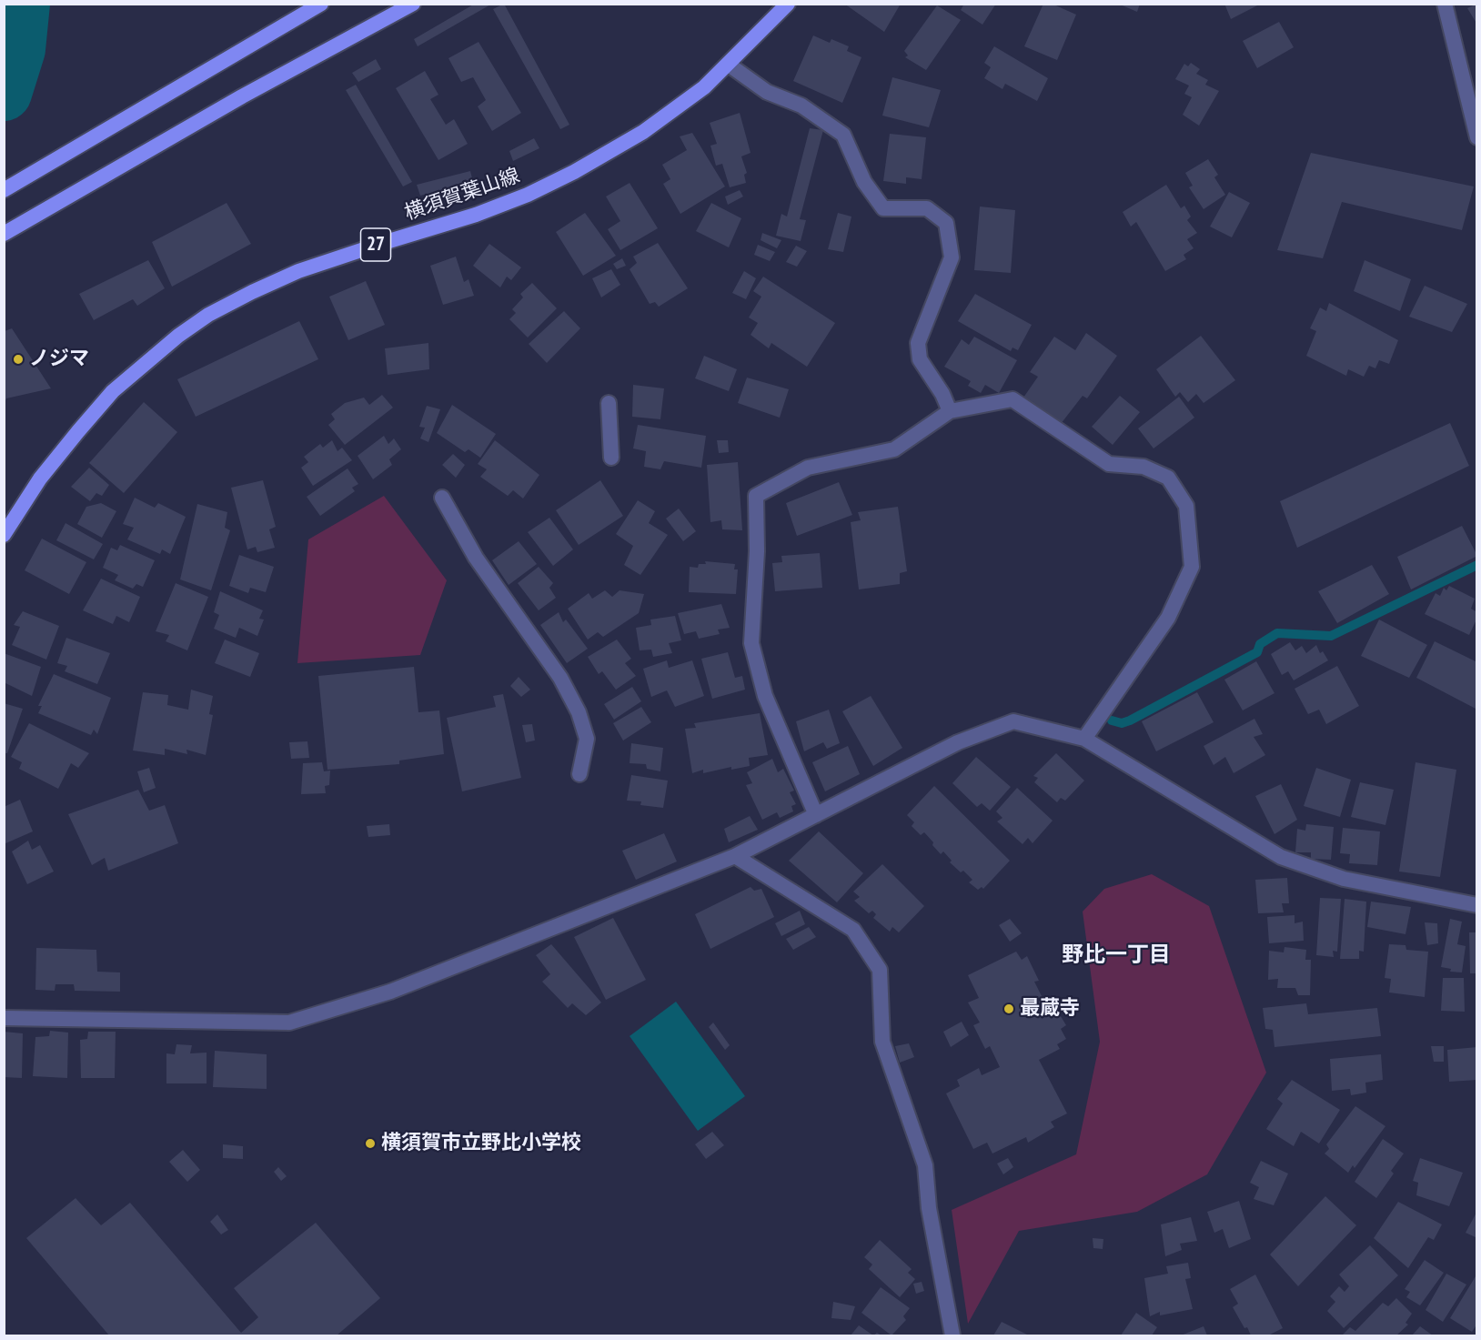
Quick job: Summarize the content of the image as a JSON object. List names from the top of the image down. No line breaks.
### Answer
{"streets":{"main road":["横須賀葉山線","27"]},"districts":["野比一丁目"],"places":["ノジマ","最蔵寺","横須賀市立野比小学校"]}
